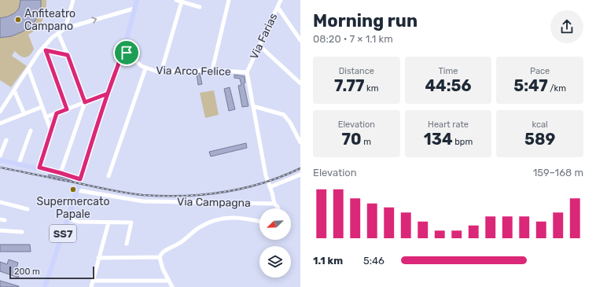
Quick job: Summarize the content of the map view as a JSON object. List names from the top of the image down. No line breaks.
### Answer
{"streets":{"main road":["SS7"],"street":["Via Farias","Via Arco Felice","Via Campagna"]},"crossings":[["Via Farias","Via Arco Felice"],["Via Arco Felice","SS7"],["Via Campagna","SS7"]],"places":["Anfiteatro Campano","Supermercato Papale"],"scale_bar":"200 m","north":"bottom left","page":{"heading":["Morning run","08:20 · 7 × 1.1 km"],"stats":[["Distance","7.77 km"],["Time","44:56"],["Pace","5:47 /km"],["Elevation","70 m"],["Heart rate","134 bpm"],["kcal","589"]],"chart":["Elevation","159–168 m"],"list":[{"name":"1.1 km","note":"5:46"}],"scale":"200 m"}}
